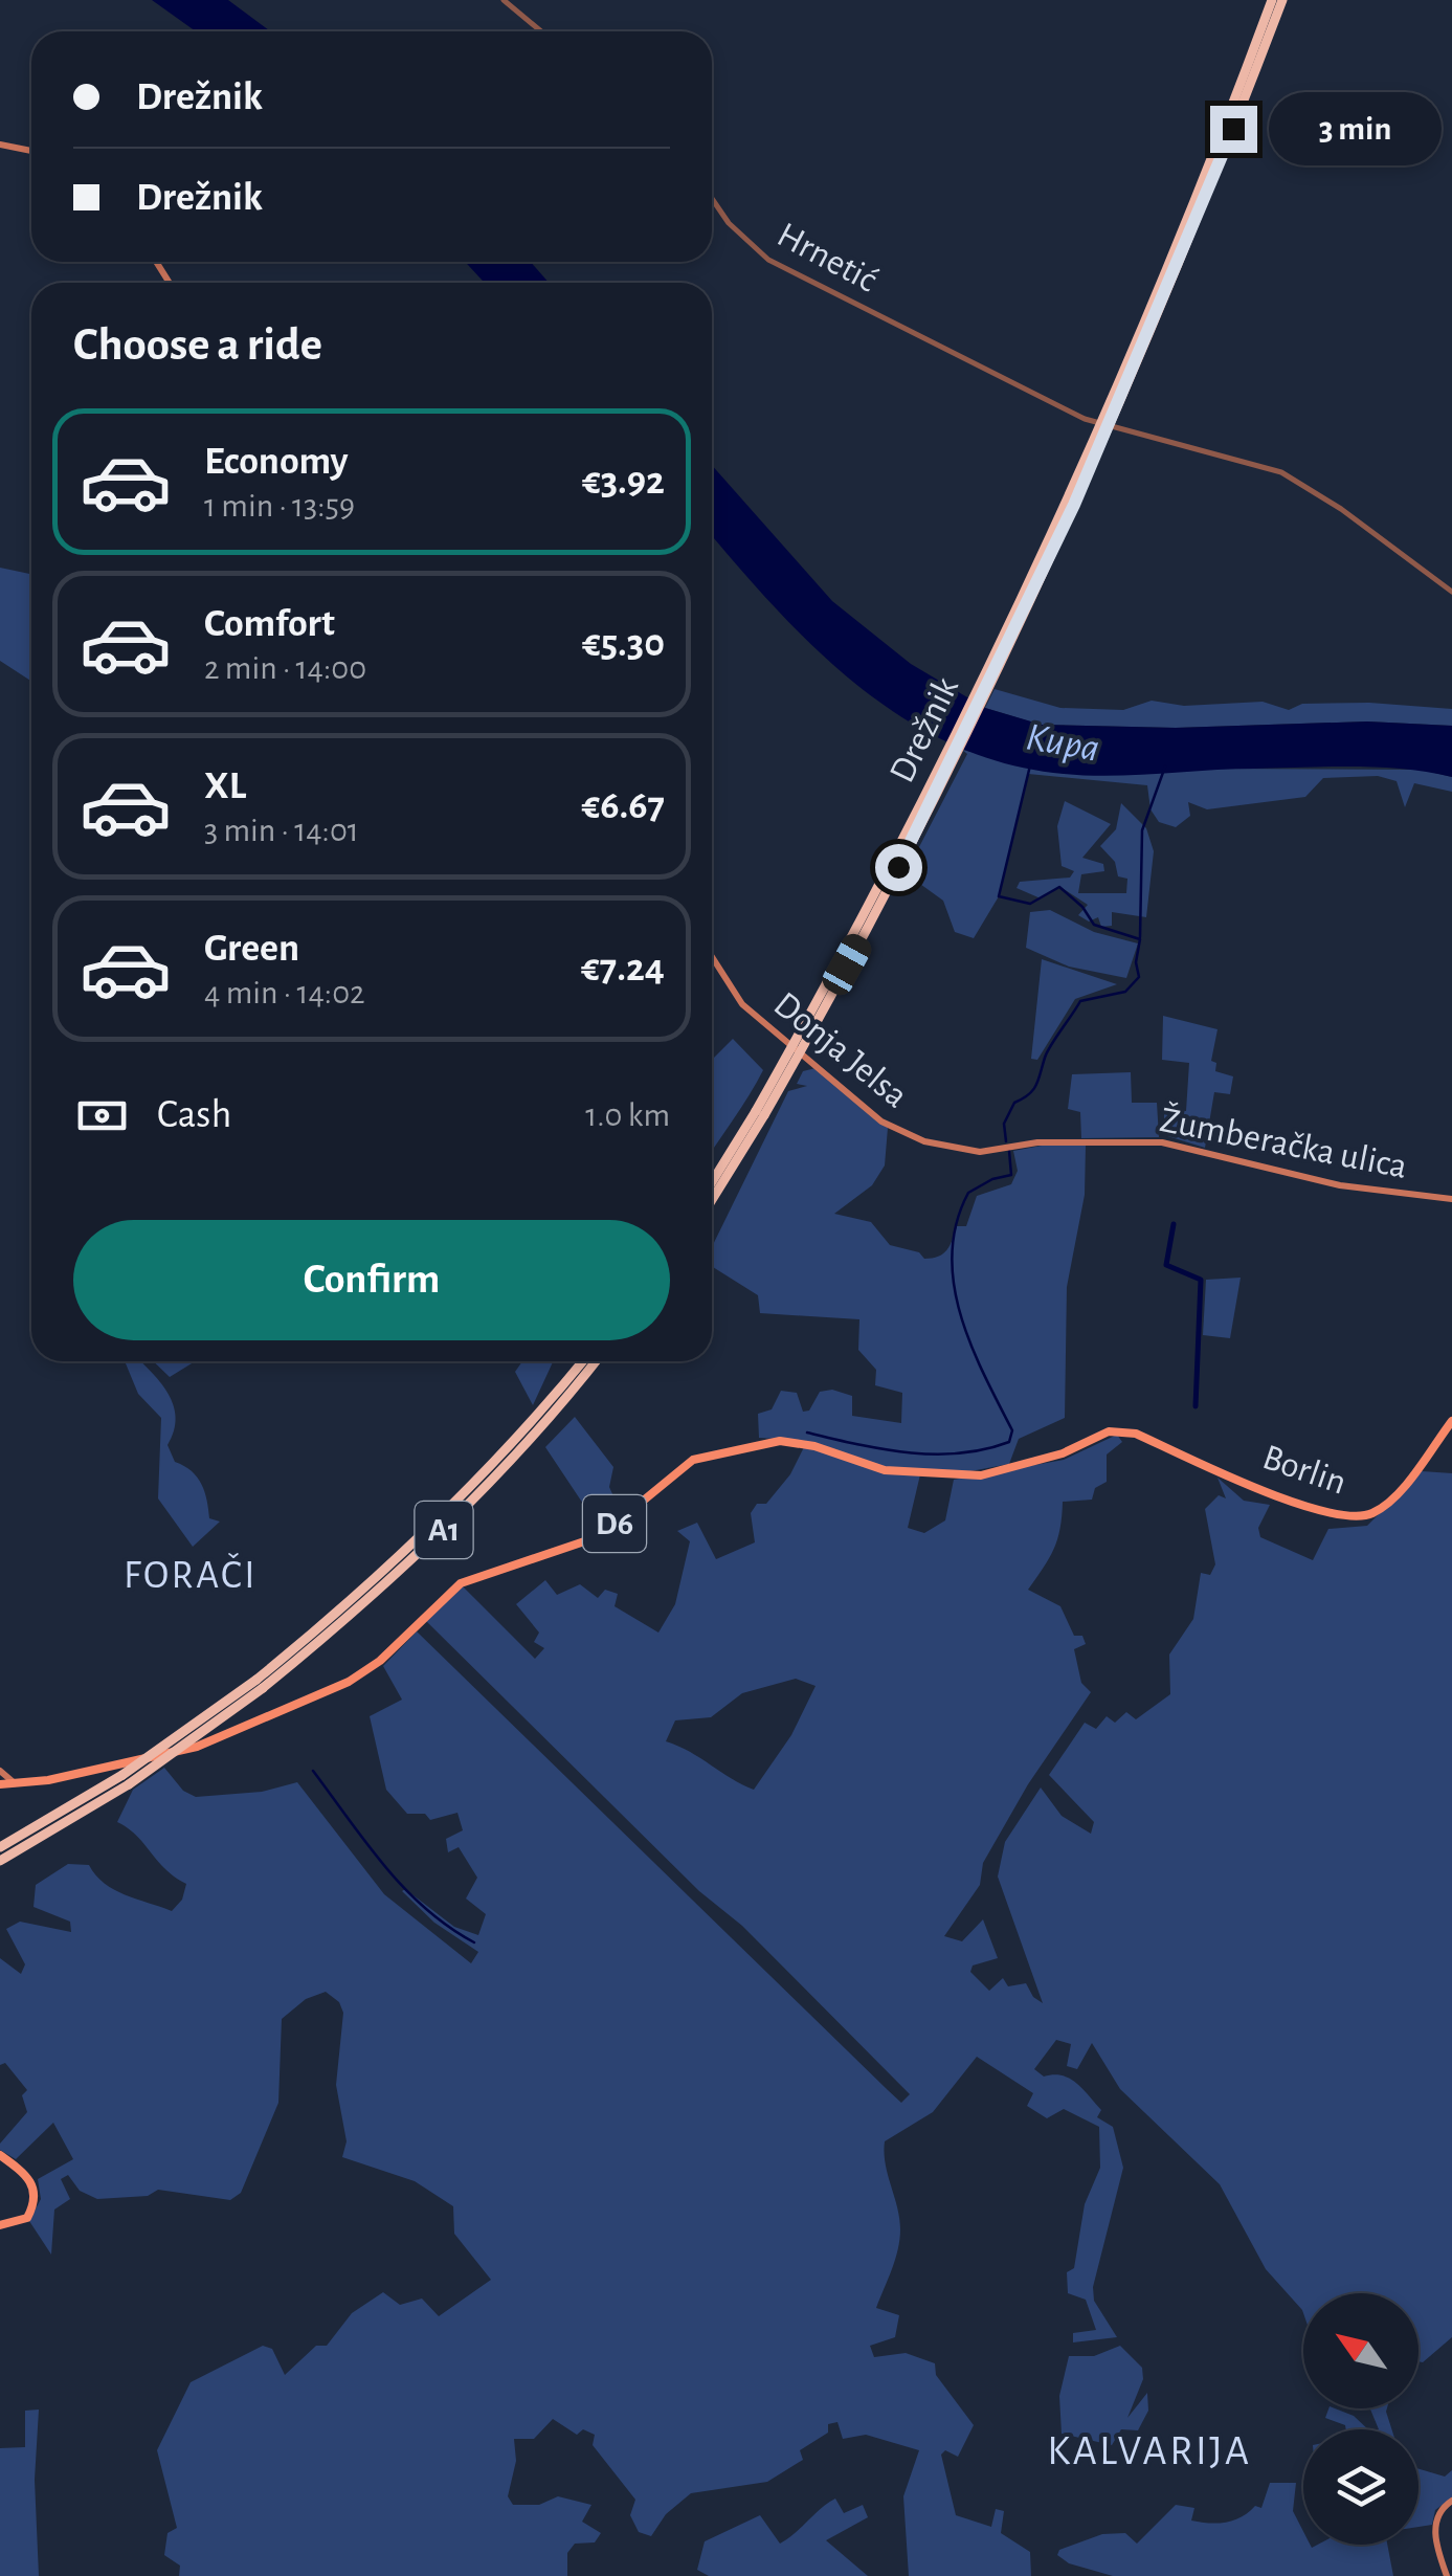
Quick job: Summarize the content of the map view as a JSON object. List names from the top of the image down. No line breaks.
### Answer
{"streets":{"highway":["Drežnik","A1"],"main road":["Donja Jelsa","Žumberačka ulica","Borlin","D6"],"street":["Hrnetić"]},"crossings":[["Donja Jelsa","Žumberačka ulica"],["Borlin","D6"]],"districts":["FORAČI","KALVARIJA"],"water":["Kupa"],"north":"top left","page":{"banner":["Drežnik","Drežnik"],"bubble":"3 min","heading":"Choose a ride","list":[{"name":"Economy","note":"1 min · 13:59","value":"€3.92"},{"name":"Comfort","note":"2 min · 14:00","value":"€5.30"},{"name":"XL","note":"3 min · 14:01","value":"€6.67"},{"name":"Green","note":"4 min · 14:02","value":"€7.24"}],"pay":["Cash","1.0 km"],"buttons":"Confirm"}}
